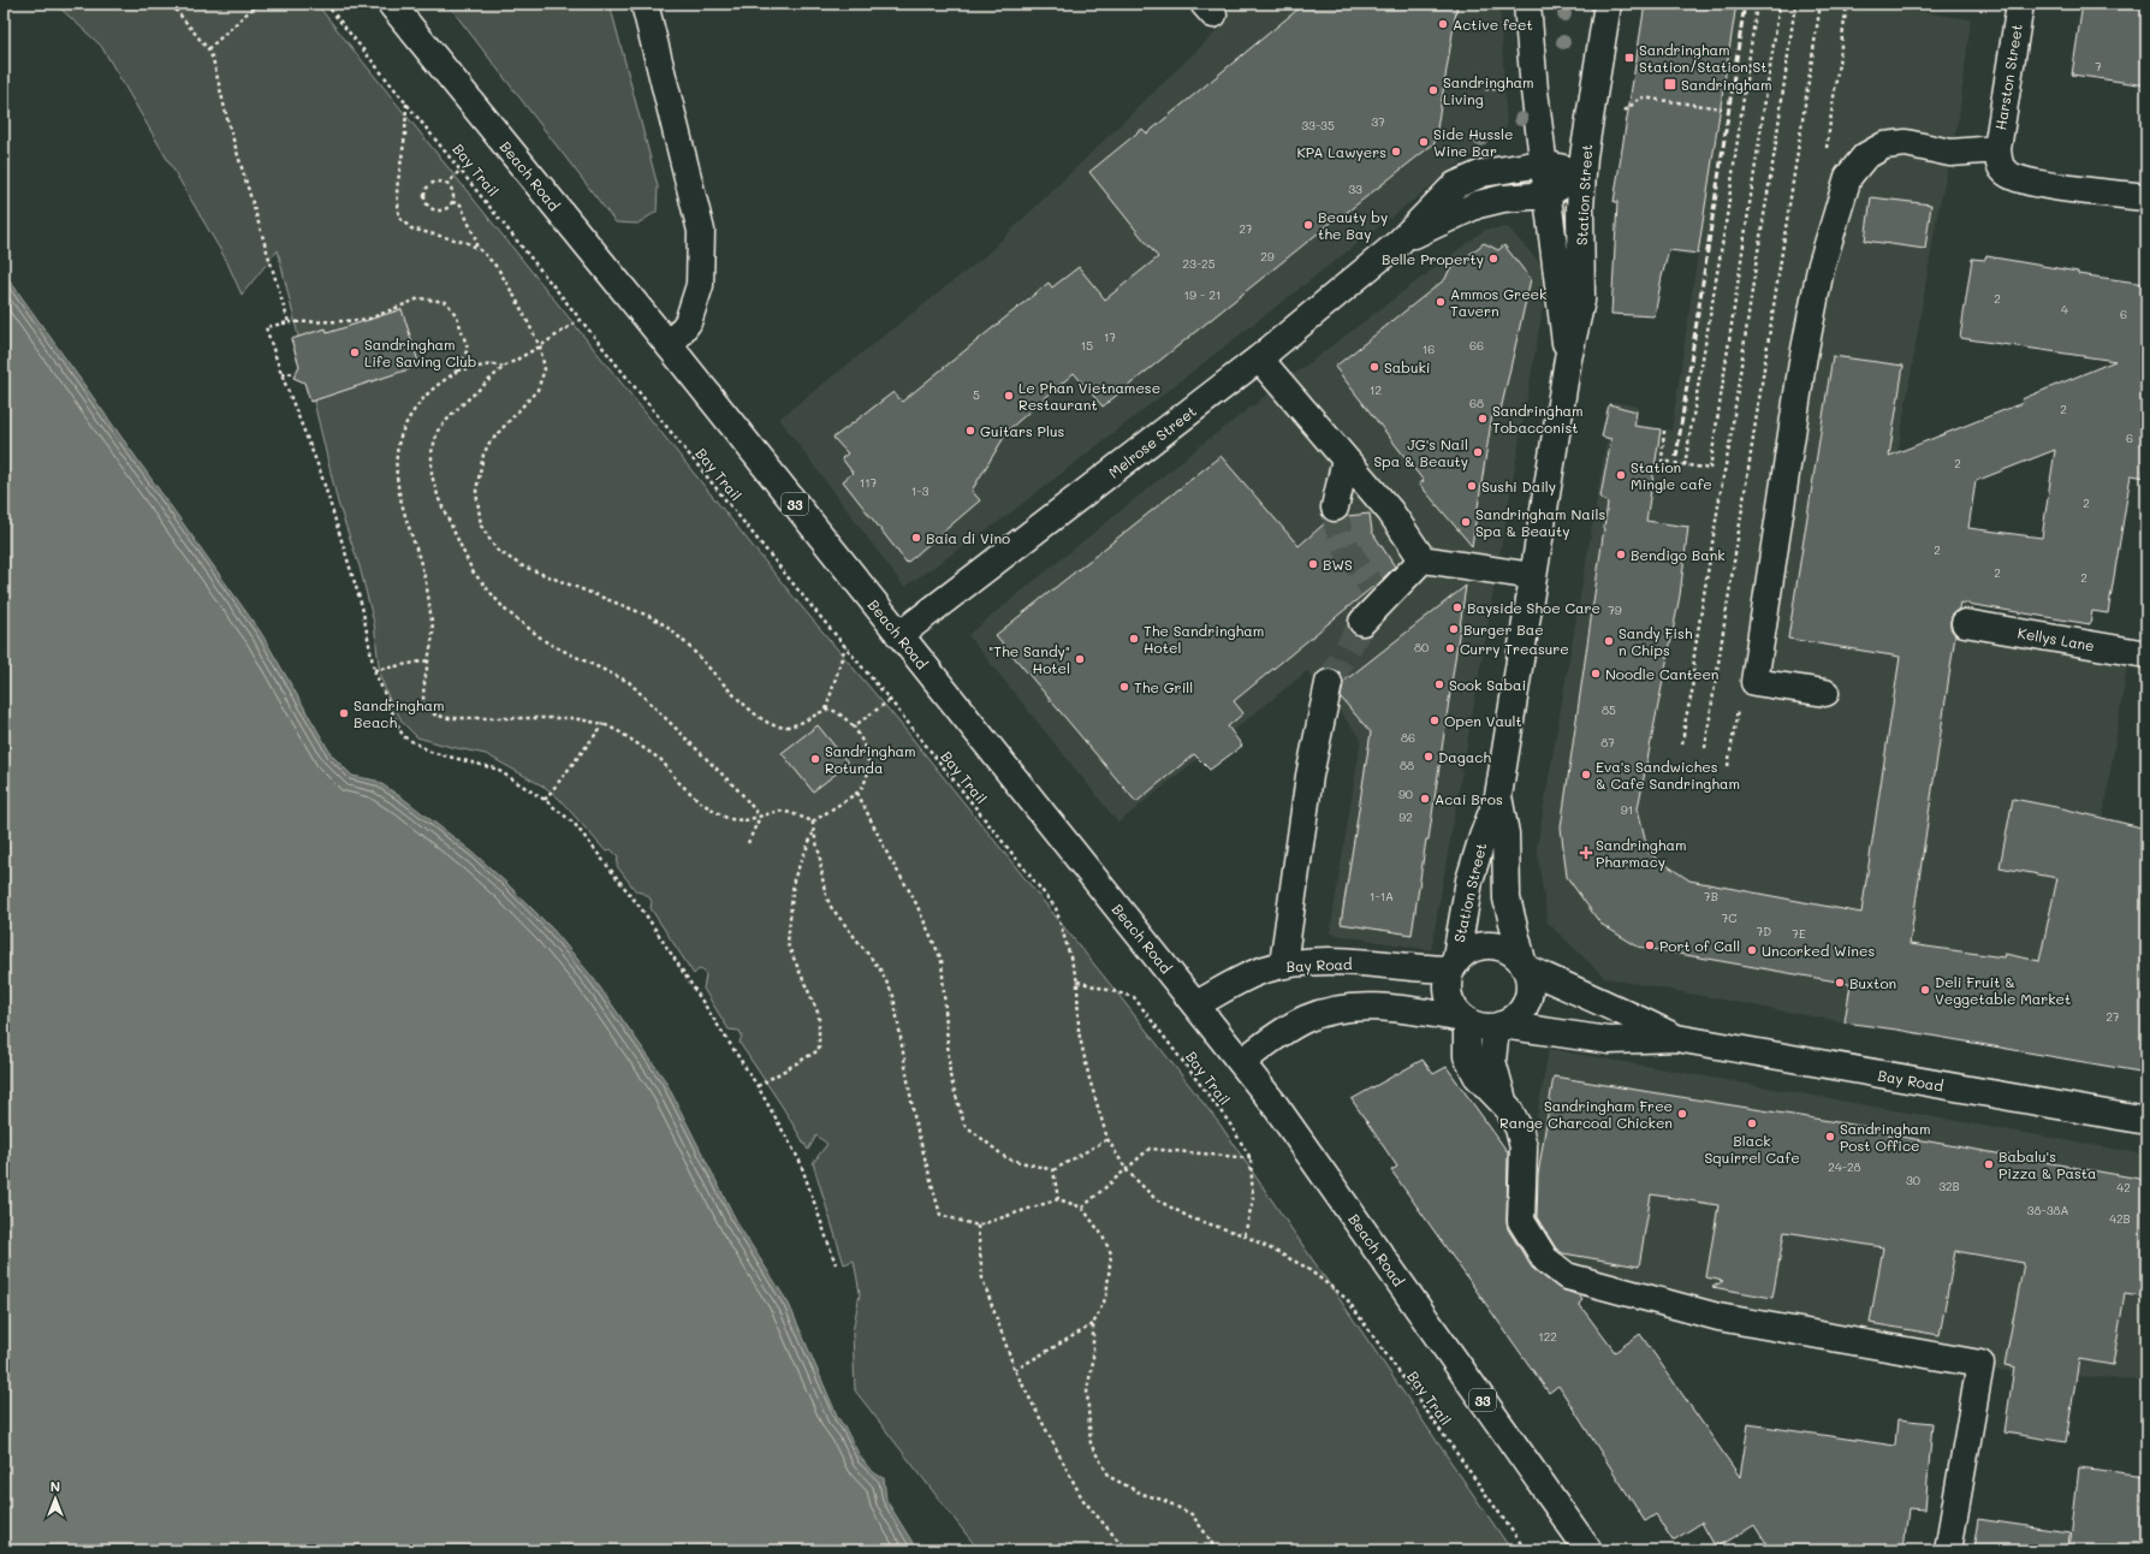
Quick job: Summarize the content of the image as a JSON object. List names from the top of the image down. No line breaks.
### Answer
{"streets":{"main road":["Harston Street","Beach Road","Station Street","Melrose Street","33","Kellys Lane","Bay Road"],"path":["Bay Trail"]},"crossings":[["Beach Road","Melrose Street"],["Beach Road","Bay Road"],["Station Street","Melrose Street"],["Station Street","Bay Road"]],"places":{"other":["Active feet","Sandringham Living","Side Hussle Wine Bar","KPA Lawyers","Beauty by the Bay","Belle Property","Ammos Greek Tavern","Sandringham Life Saving Club","Sabuki","Le Phan Vietnamese Restaurant","Sandringham Tobacconist","Guitars Plus","JG's Nail Spa & Beauty","Station Mingle cafe","Sushi Daily","Sandringham Nails Spa & Beauty","Baia di Vino","Bendigo Bank","BWS","Bayside Shoe Care","Burger Bae","The Sandringham Hotel","Sandy Fish n Chips","Curry Treasure","\"The Sandy\" Hotel","Noodle Canteen","Sook Sabai","The Grill","Sandringham Beach","Open Vault","Dagach","Sandringham Rotunda","Eva's Sandwiches & Cafe Sandringham","Acai Bros","Port of Call","Uncorked Wines","Buxton","Deli Fruit & Veggetable Market","Sandringham Free Range Charcoal Chicken","Black Squirrel Cafe","Sandringham Post Office","Babalu's Pizza & Pasta"],"transit":["Sandringham Station/Station St","Sandringham"],"health":["Sandringham Pharmacy"]},"house_numbers":["7","37","33-35","33","27","29","23-25","19 - 21","2","4","6","17","15","66","16","12","5","68","2","6","2","117","1-3","2","2","2","2","79","80","85","86","87","88","90","91","92","1-1A","7B","7C","7D","7E","27","24-28","30","32B","42","38-38A","42B","122"],"north":"top"}
